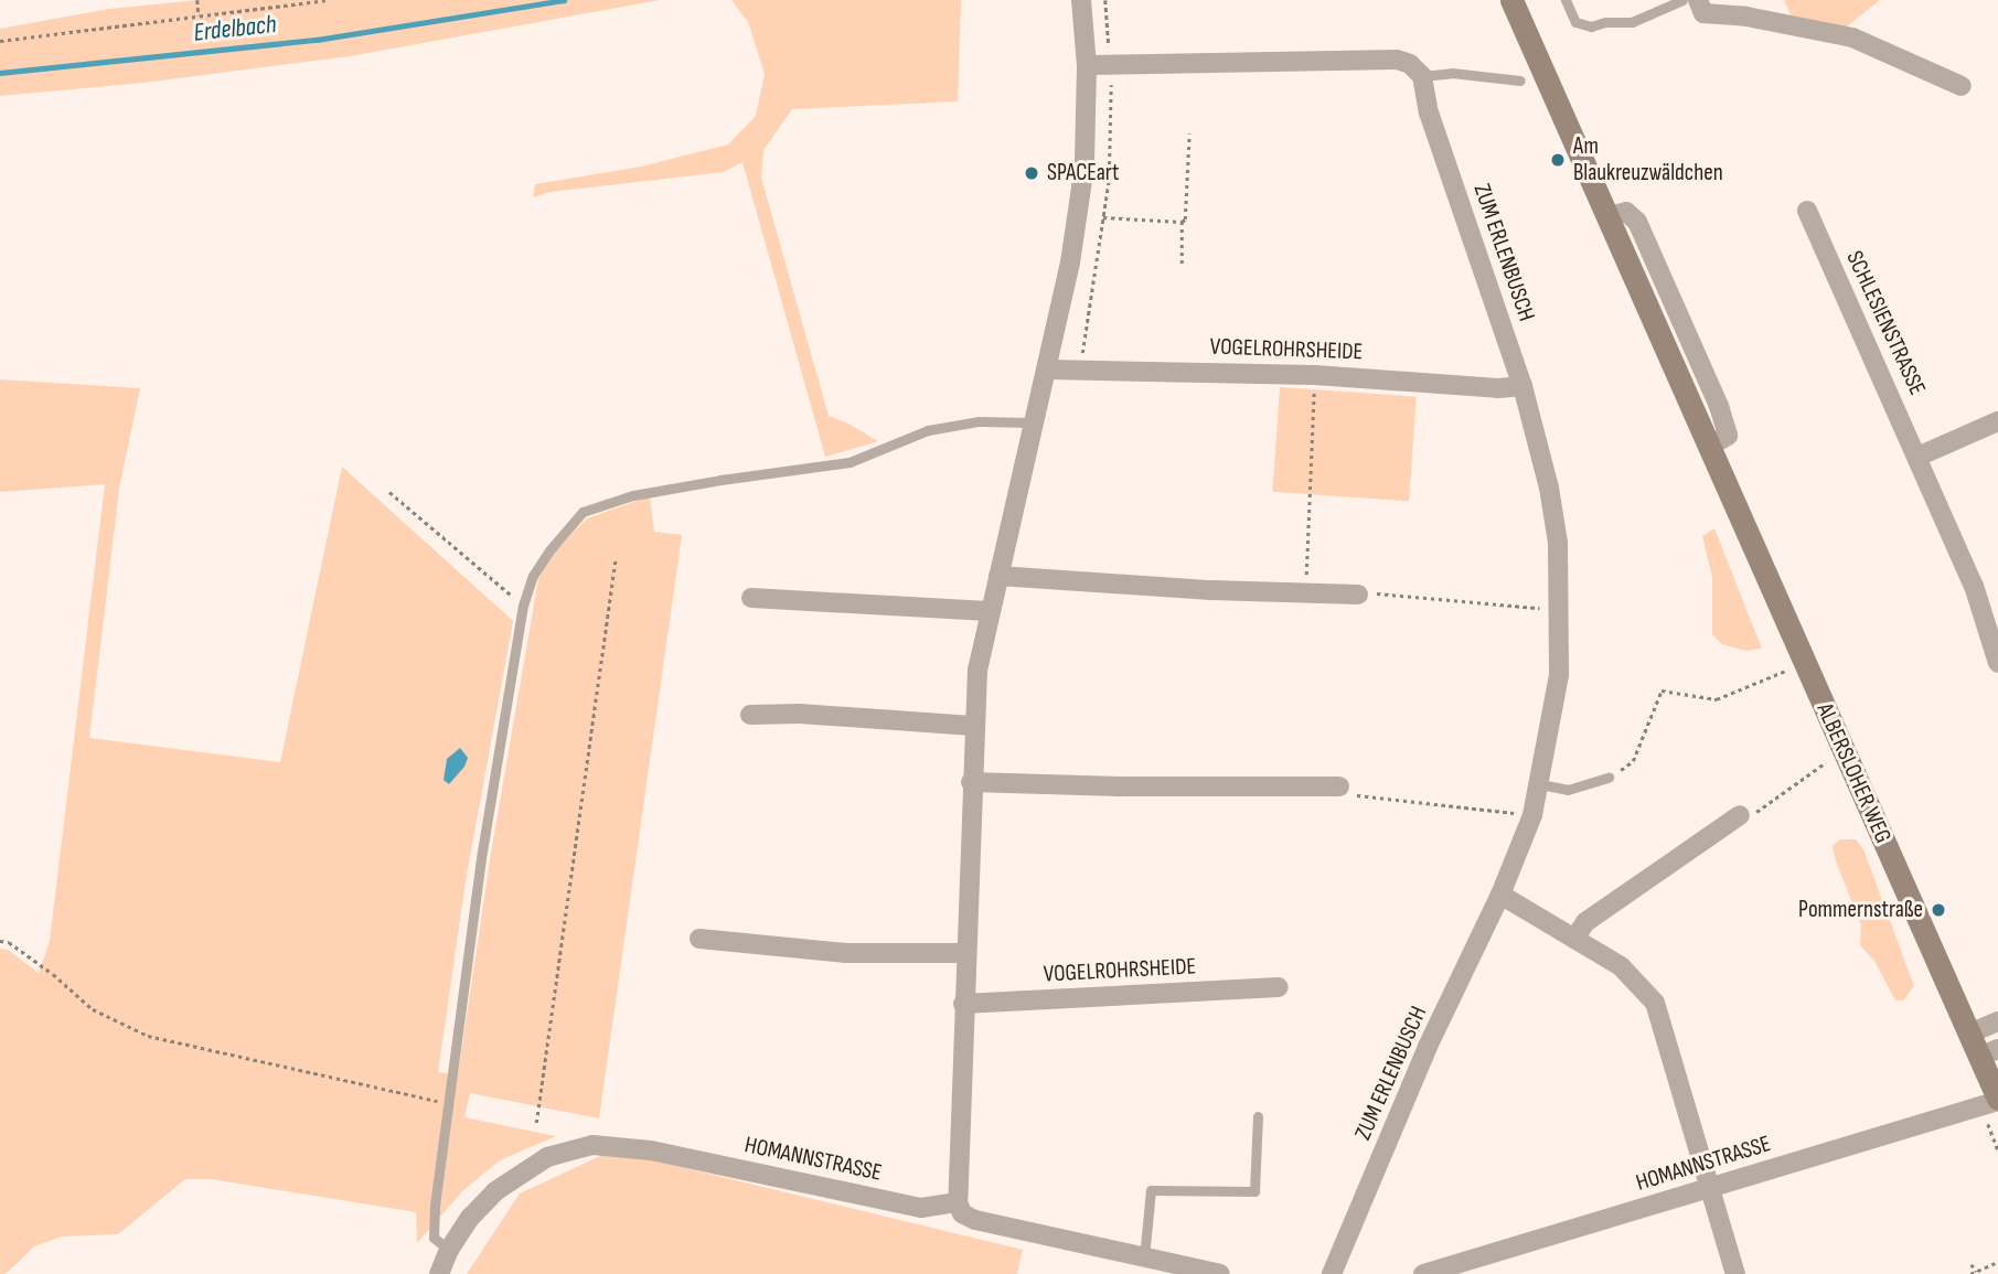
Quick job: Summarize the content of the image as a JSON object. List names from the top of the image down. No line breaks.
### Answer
{"streets":{"main road":["ALBERSLOHER WEG"],"street":["ZUM ERLENBUSCH","SCHLESIENSTRASSE","VOGELROHRSHEIDE","HOMANNSTRASSE"]},"crossings":[["ZUM ERLENBUSCH","VOGELROHRSHEIDE"],["ALBERSLOHER WEG","HOMANNSTRASSE"]],"water":["Erdelbach"],"places":["Am Blaukreuzwäldchen","SPACEart","Pommernstraße"]}
